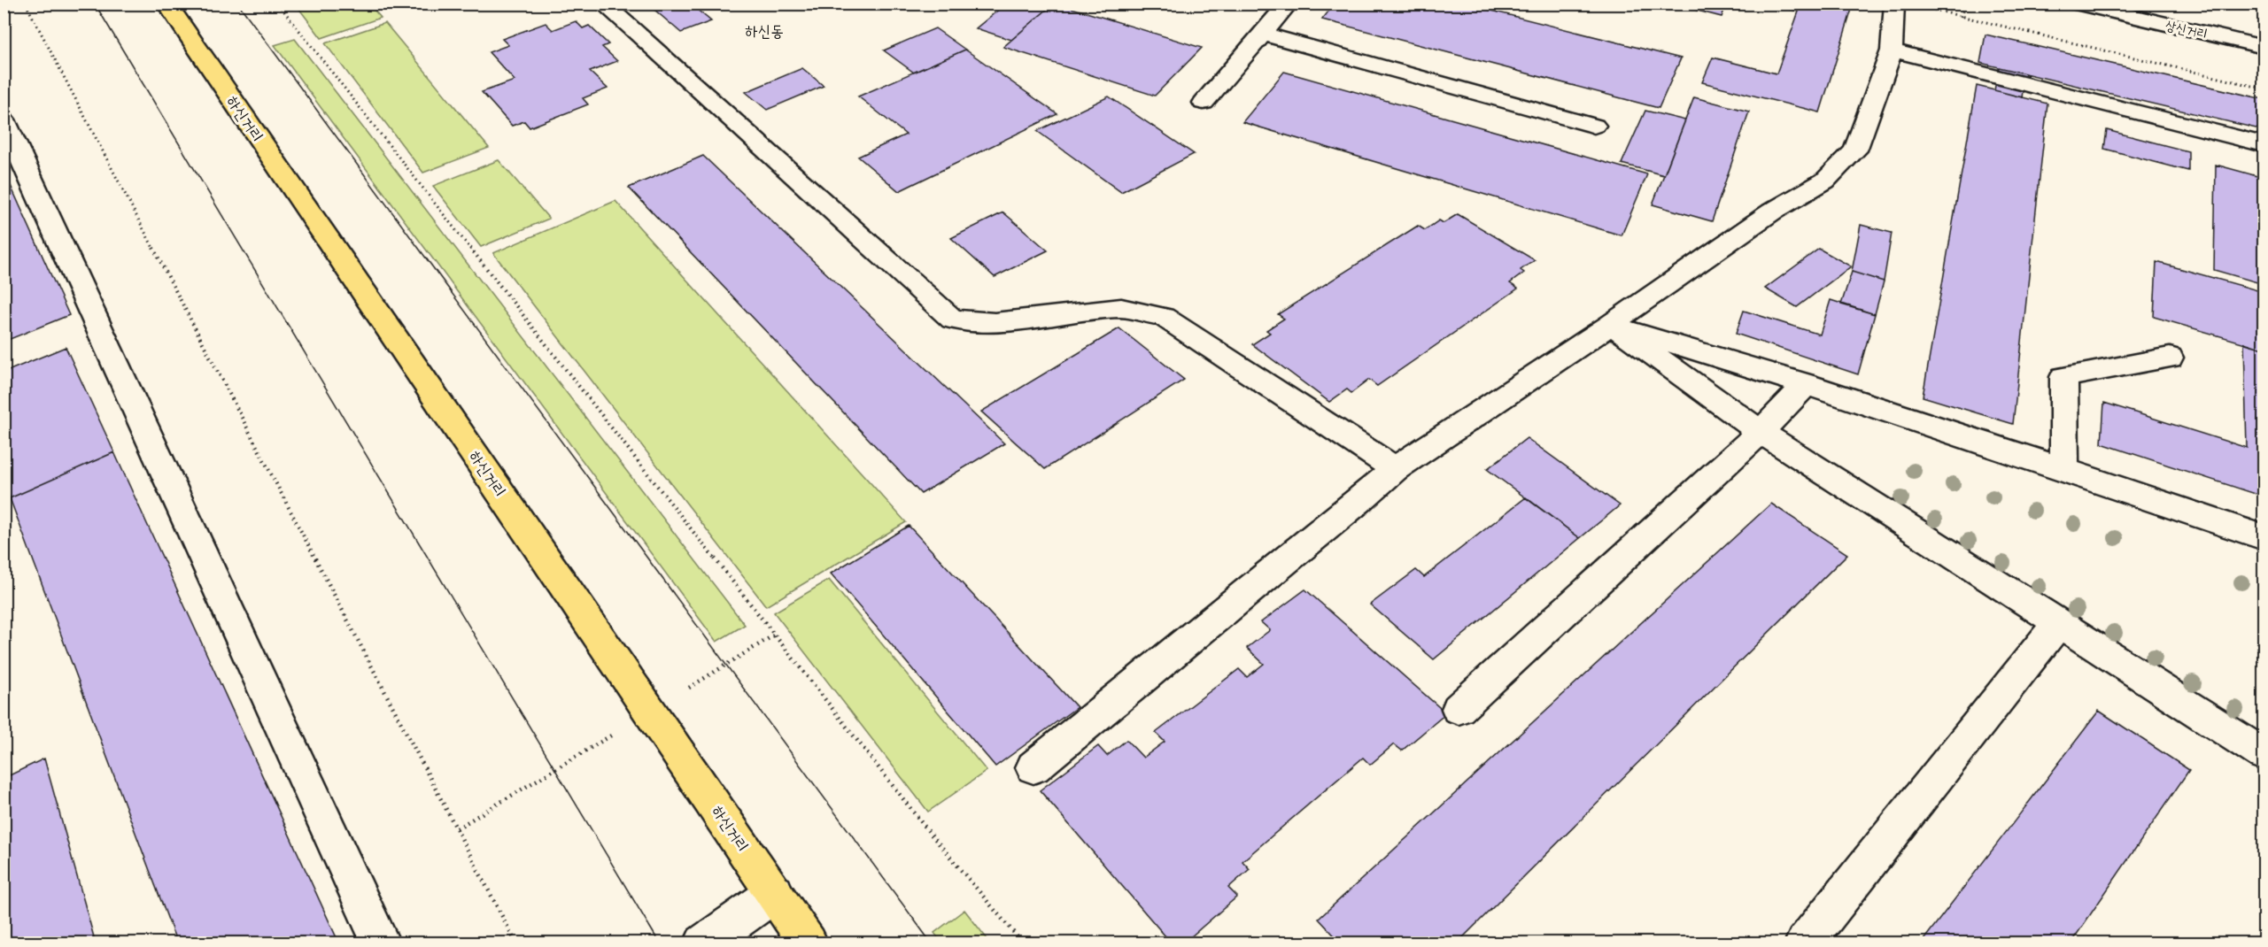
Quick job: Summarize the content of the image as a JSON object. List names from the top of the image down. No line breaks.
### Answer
{"streets":{"main road":["하신거리"],"street":["상신거리"]},"districts":["하신동"]}
